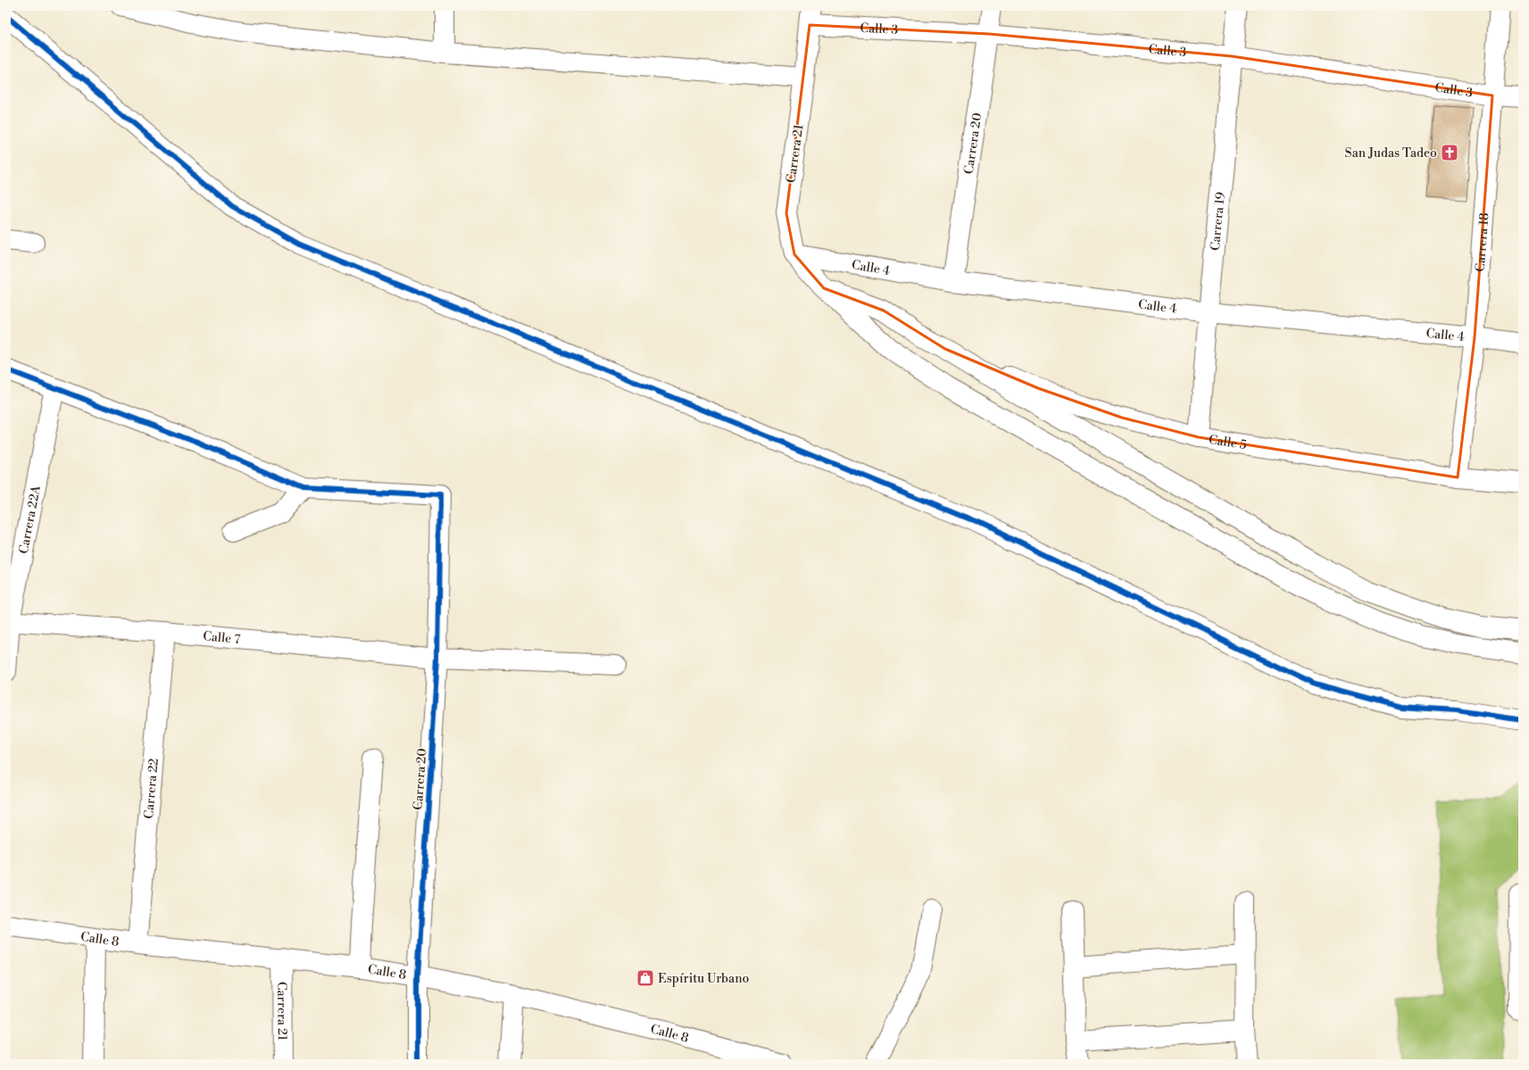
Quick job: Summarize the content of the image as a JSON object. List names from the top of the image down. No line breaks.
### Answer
{"streets":{"street":["Calle 3","Carrera 20","Carrera 21","Carrera 19","Carrera 18","Calle 4","Calle 5","Carrera 22A","Calle 7","Carrera 22","Calle 8"]},"crossings":[["Calle 3","Carrera 20"],["Calle 3","Carrera 21"],["Calle 3","Carrera 19"],["Calle 3","Carrera 18"],["Carrera 20","Calle 4"],["Carrera 20","Calle 7"],["Carrera 20","Calle 8"],["Carrera 21","Calle 4"],["Carrera 21","Calle 8"],["Carrera 19","Calle 4"],["Carrera 19","Calle 5"],["Carrera 18","Calle 4"],["Carrera 18","Calle 5"],["Carrera 22A","Calle 7"],["Calle 7","Carrera 22"],["Carrera 22","Calle 8"]],"places":{"church":["San Judas Tadeo"],"shop":["Espíritu Urbano"]}}
